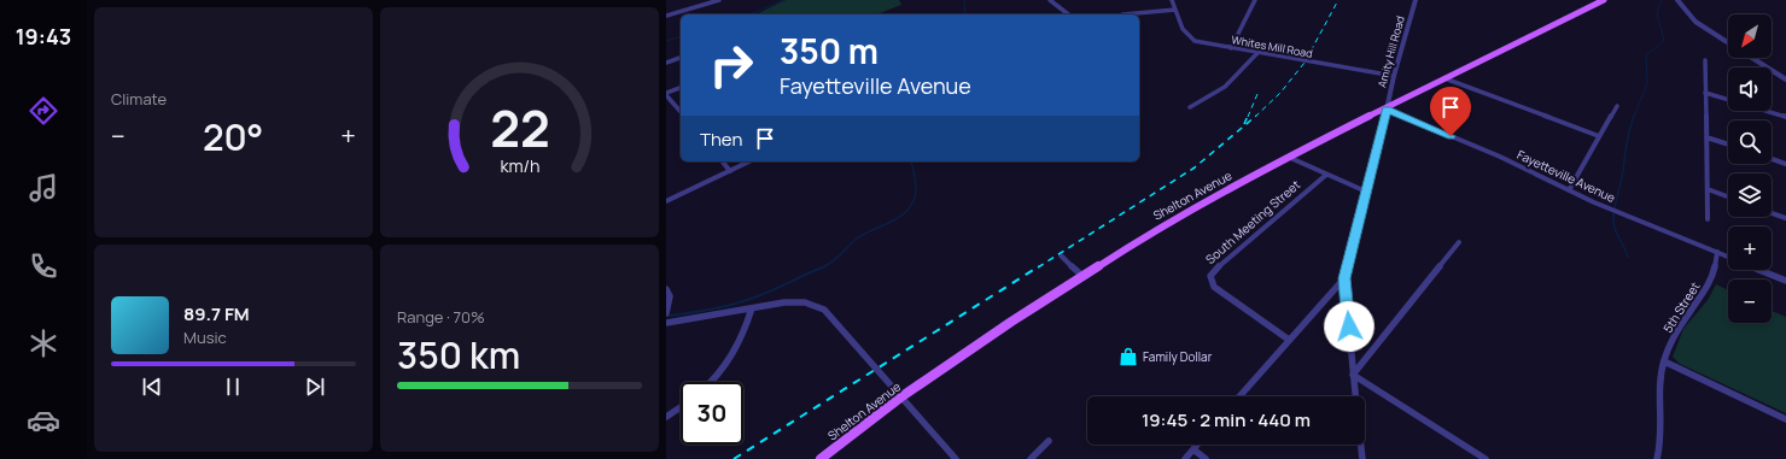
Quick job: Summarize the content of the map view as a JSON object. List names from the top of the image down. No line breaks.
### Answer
{"streets":{"main road":["Shelton Avenue"],"street":["Whites Mill Road","Amity Hill Road","Fayetteville Avenue","South Meeting Street","5th Street"]},"crossings":[["Whites Mill Road","Amity Hill Road"],["Amity Hill Road","Fayetteville Avenue"],["Amity Hill Road","Shelton Avenue"],["Fayetteville Avenue","Shelton Avenue"],["Fayetteville Avenue","5th Street"]],"places":{"shop":["Family Dollar"]},"north":"bottom left","page":{"tabs":"19:43","tile":["Climate",["Range · 70%","350 km"]],"map_buttons":["+","−"],"turn":["350 m","Fayetteville Avenue"],"then":"Then","heat":["−","20°","+"],"song":["89.7 FM","Music"],"limit":"30","trip":"19:45 · 2 min · 440 m","gauge":["22","km/h"]}}
